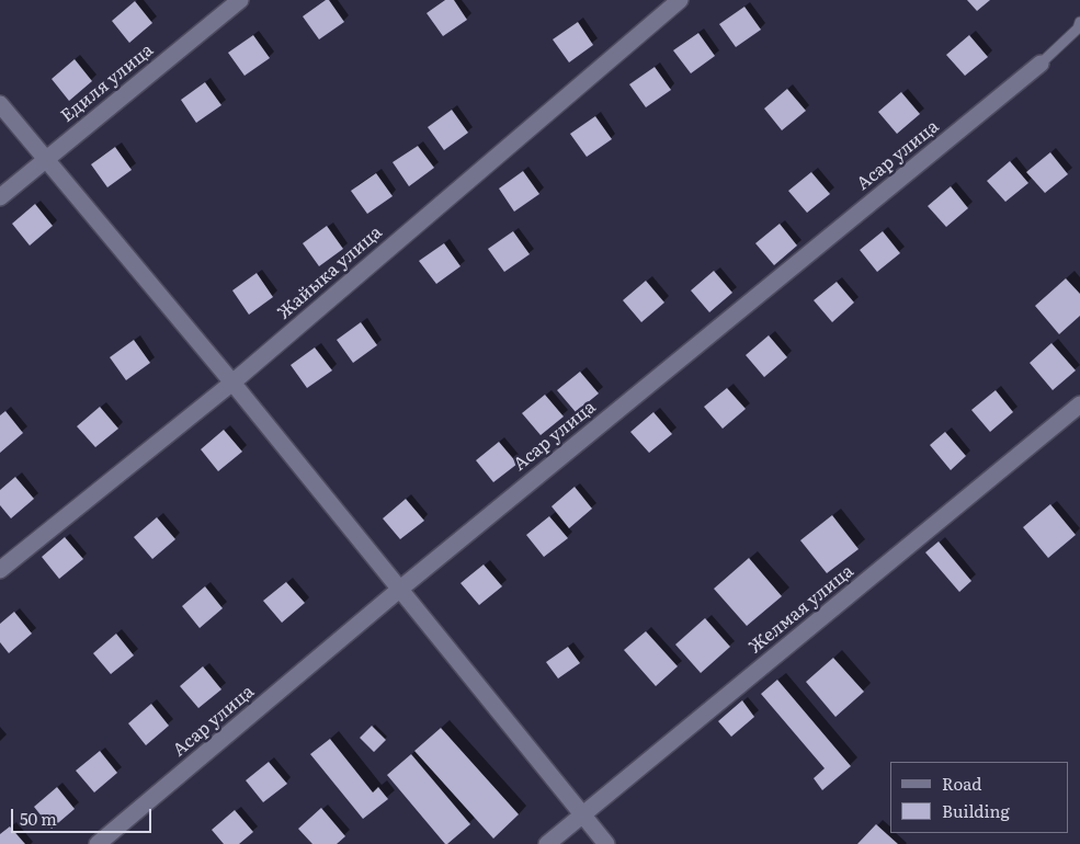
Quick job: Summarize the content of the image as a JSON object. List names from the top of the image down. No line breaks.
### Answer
{"streets":{"street":["Едиля улица","Асар улица","Жайыка улица","Желмая улица"]},"legend":["Road","Building"],"scale_bar":"50 m"}
